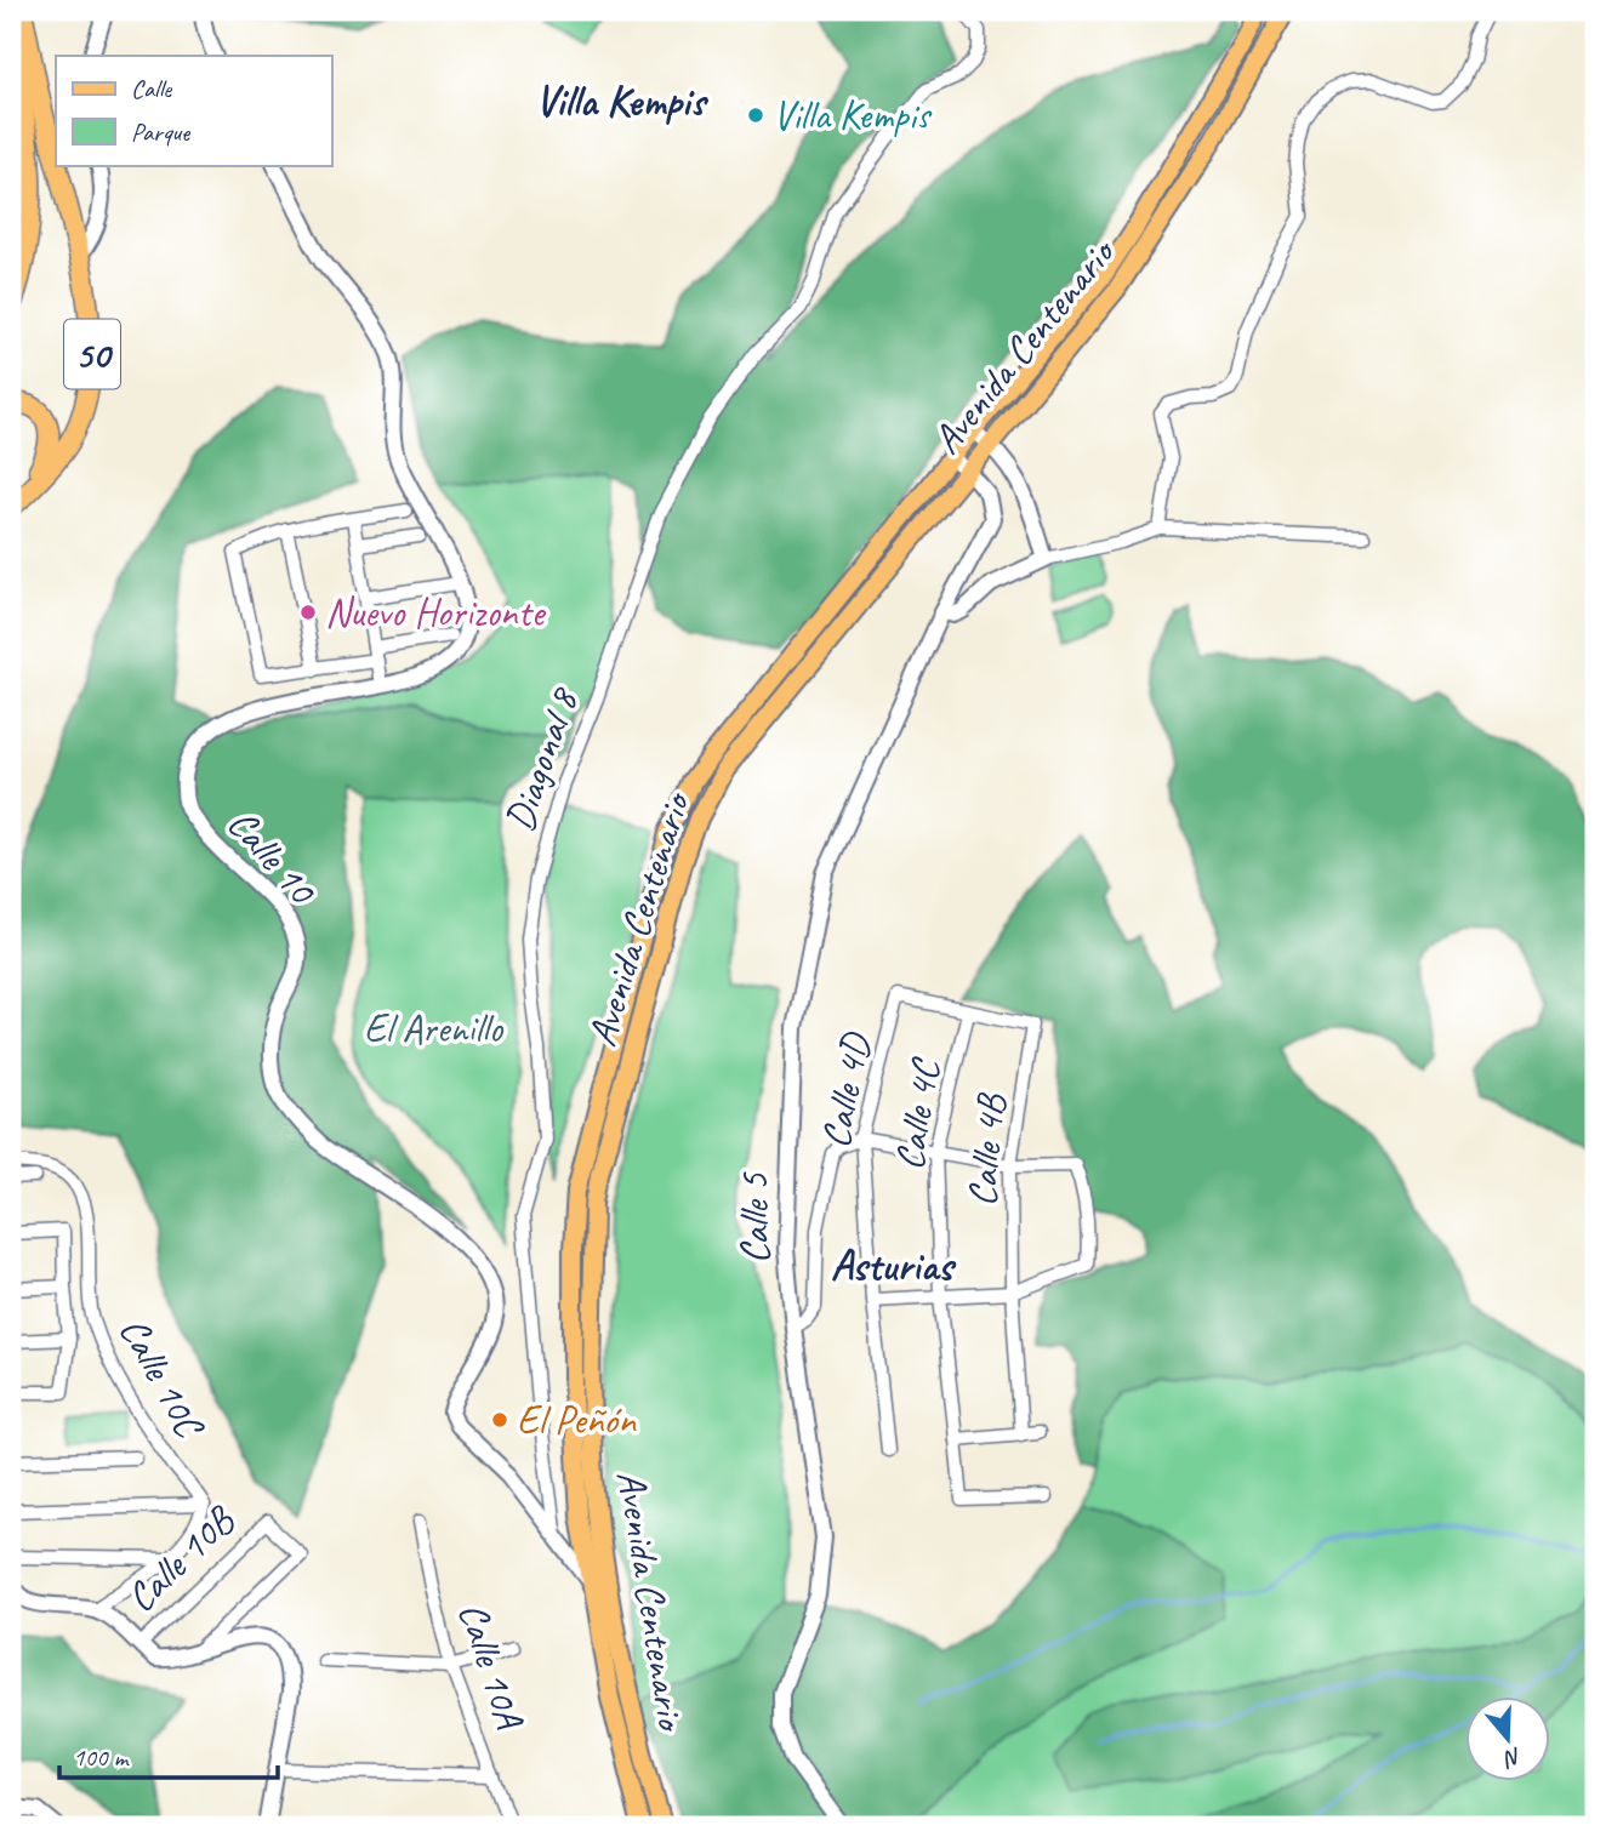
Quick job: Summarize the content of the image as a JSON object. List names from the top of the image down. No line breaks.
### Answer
{"streets":{"highway":["50"],"main road":["Avenida Centenario"],"street":["Diagonal 8","Calle 10","Calle 4D","Calle 4C","Calle 4B","Calle 5","Calle 10C","Calle 10B","Calle 10A"]},"crossings":[["Avenida Centenario","Calle 10"],["Avenida Centenario","Calle 5"],["Diagonal 8","Calle 10"],["Calle 4D","Calle 4C"],["Calle 4D","Calle 4B"],["Calle 4C","Calle 4B"]],"districts":["Villa Kempis","Asturias"],"parks":["El Arenillo"],"places":["Villa Kempis","Nuevo Horizonte","El Peñón"],"legend":["Calle","Parque"],"scale_bar":"100 m","north":"bottom"}
